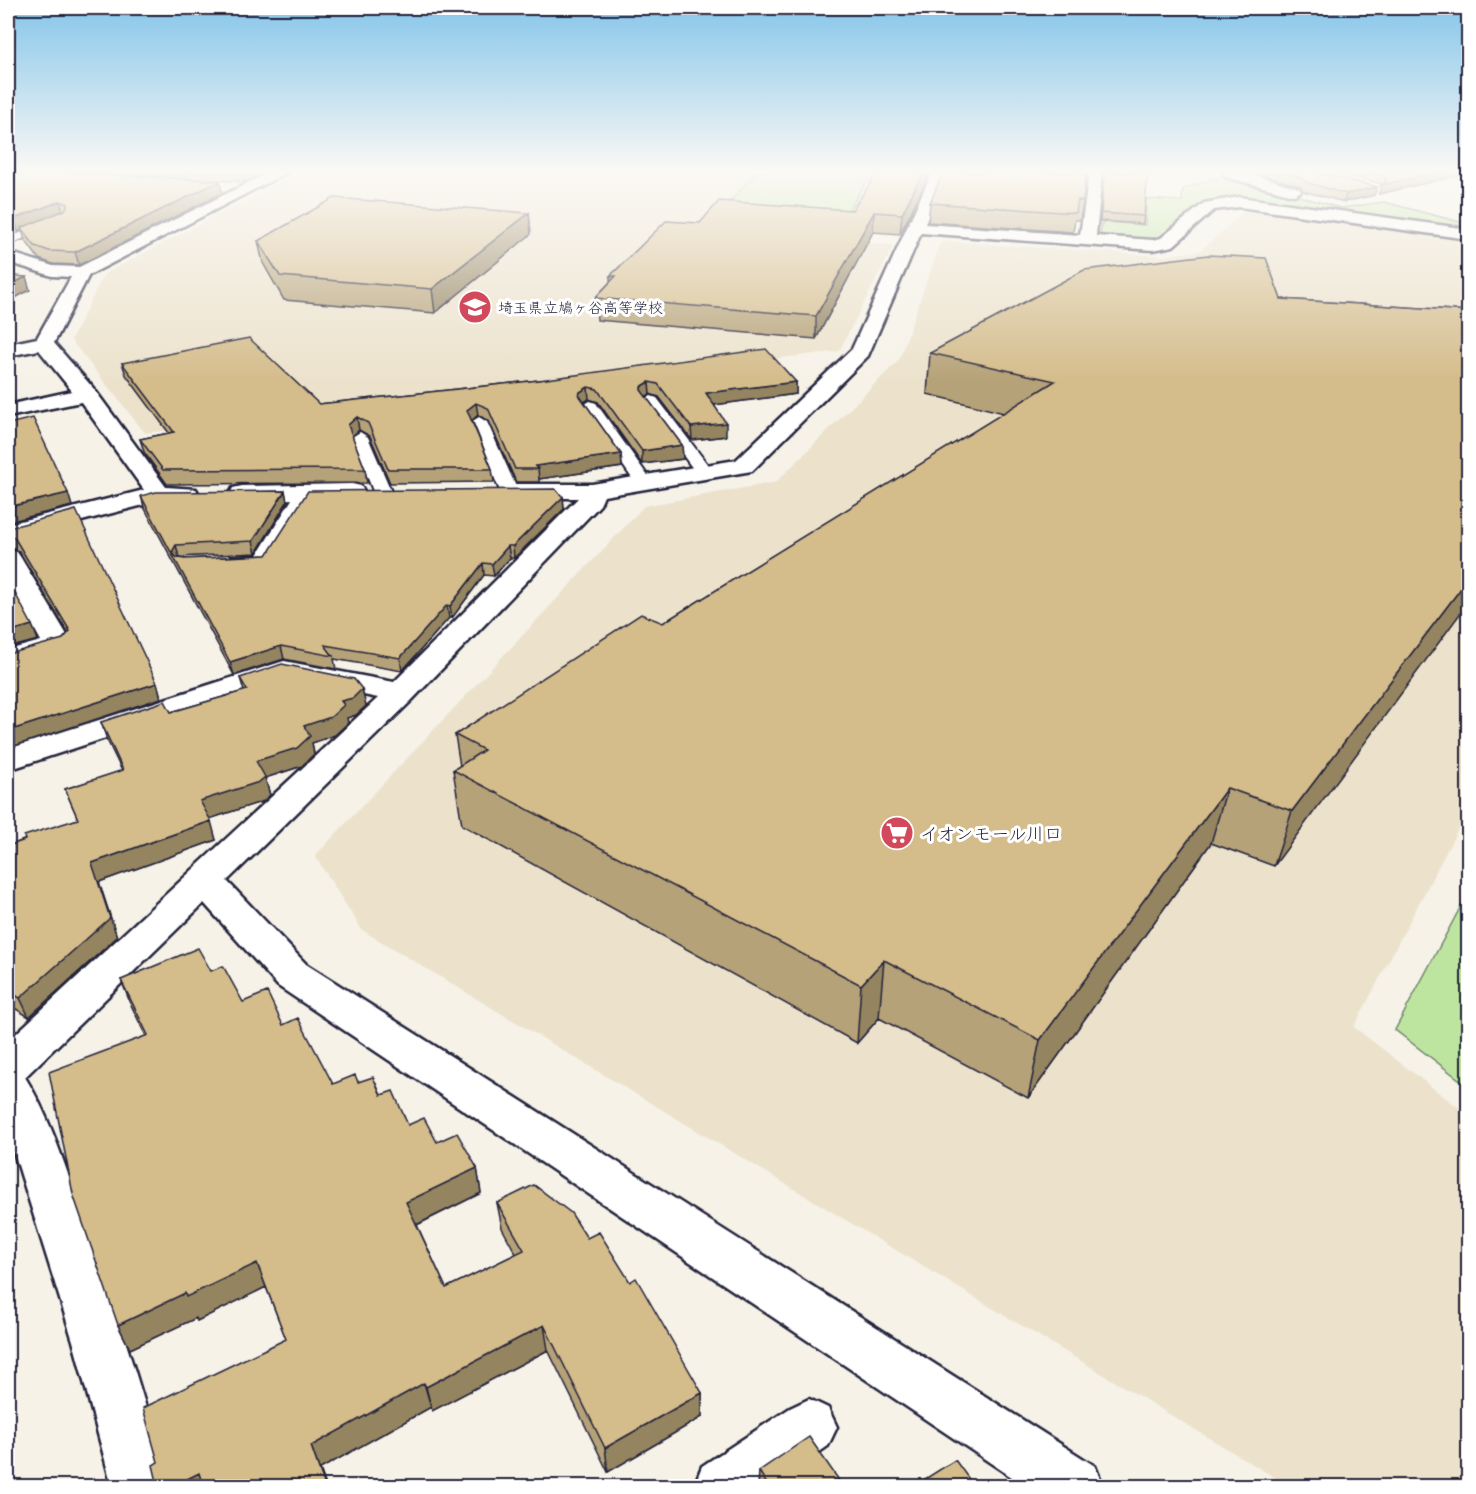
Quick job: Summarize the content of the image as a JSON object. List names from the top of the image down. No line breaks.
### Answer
{"places":{"school or university":["埼玉県立鳩ヶ谷高等学校"],"supermarket":["イオンモール川口"]}}
